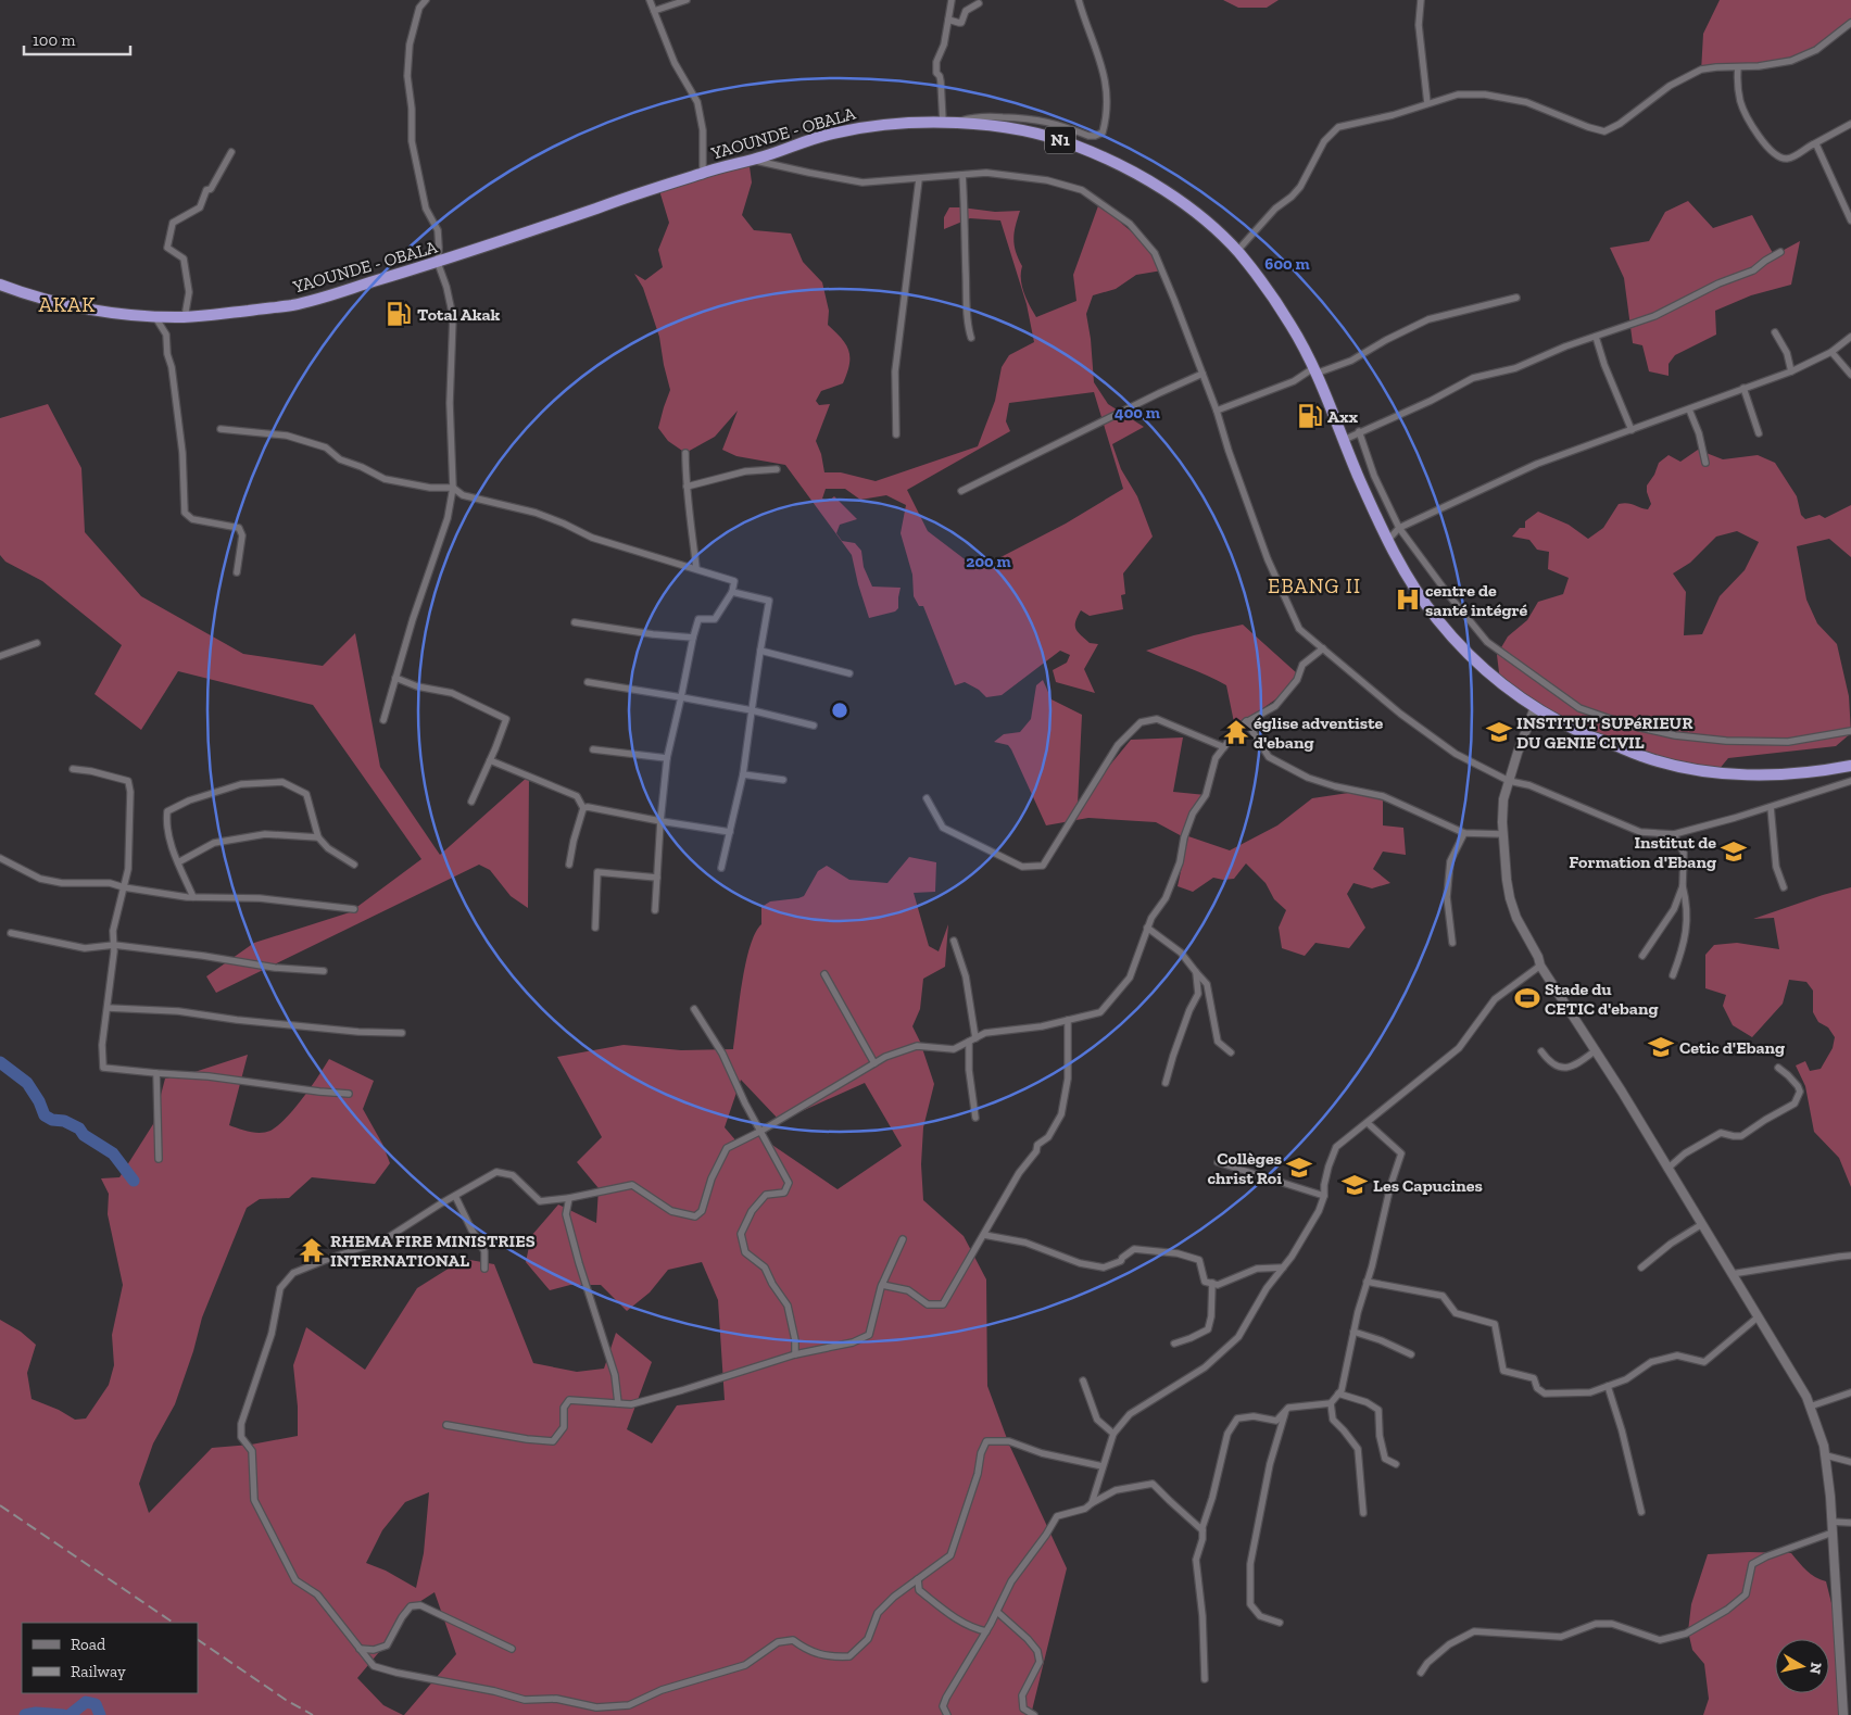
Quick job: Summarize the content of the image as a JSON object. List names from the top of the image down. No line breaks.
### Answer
{"streets":{"highway":["YAOUNDE - OBALA","N1"]},"districts":["AKAK","EBANG II"],"places":{"fuel station":["Total Akak","Axx"],"hospital":["centre de santé intégré"],"temple":["église adventiste d'ebang","RHEMA FIRE MINISTRIES INTERNATIONAL"],"school or university":["INSTITUT SUPéRIEUR DU GENIE CIVIL","Institut de Formation d'Ebang","Cetic d'Ebang","Collèges christ Roi","Les Capucines"],"sports":["Stade du CETIC d'ebang"]},"legend":["Road","Railway"],"scale_bar":"100 m","north":"right","rings":["600 m","400 m","200 m"]}
